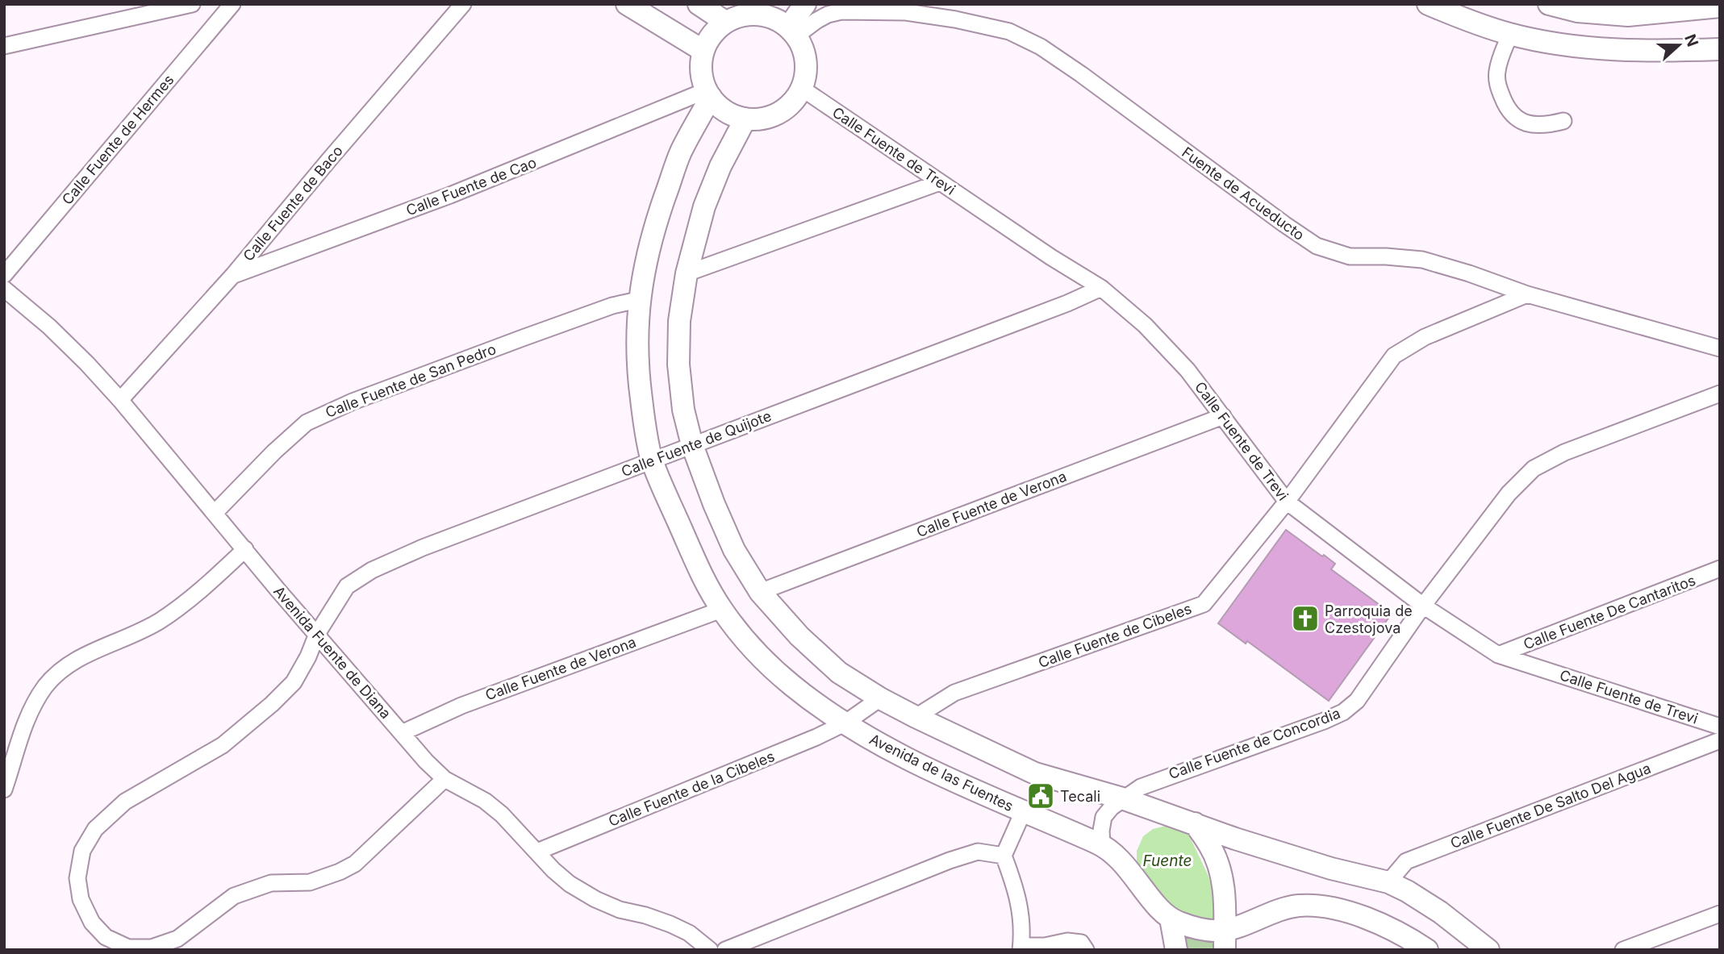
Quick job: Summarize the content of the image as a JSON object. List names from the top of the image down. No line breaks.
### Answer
{"streets":{"main road":["Avenida de las Fuentes"],"street":["Calle Fuente de Hermes","Calle Fuente de Trevi","Calle Fuente de Cao","Fuente de Acueducto","Calle Fuente de Baco","Calle Fuente de San Pedro","Calle Fuente de Quijote","Calle Fuente de Verona","Calle Fuente De Cantaritos","Calle Fuente de Cibeles","Avenida Fuente de Diana","Calle Fuente de Concordia","Calle Fuente de la Cibeles","Calle Fuente De Salto Del Agua"]},"crossings":[["Calle Fuente de Trevi","Calle Fuente de Cao"],["Calle Fuente de Trevi","Fuente de Acueducto"],["Calle Fuente de Trevi","Calle Fuente de Quijote"],["Calle Fuente de Trevi","Calle Fuente de Verona"],["Calle Fuente de Trevi","Calle Fuente De Cantaritos"],["Calle Fuente de Trevi","Calle Fuente de Cibeles"],["Calle Fuente de Trevi","Calle Fuente de Concordia"],["Calle Fuente de Trevi","Avenida de las Fuentes"],["Calle Fuente de Cao","Fuente de Acueducto"],["Calle Fuente de Cao","Calle Fuente de Baco"],["Calle Fuente de Cao","Avenida de las Fuentes"],["Fuente de Acueducto","Calle Fuente de Cibeles"],["Fuente de Acueducto","Avenida de las Fuentes"],["Calle Fuente de Baco","Avenida Fuente de Diana"],["Calle Fuente de San Pedro","Avenida Fuente de Diana"],["Calle Fuente de San Pedro","Avenida de las Fuentes"],["Calle Fuente de Quijote","Avenida Fuente de Diana"],["Calle Fuente de Quijote","Avenida de las Fuentes"],["Calle Fuente de Verona","Avenida Fuente de Diana"],["Calle Fuente de Verona","Avenida de las Fuentes"],["Avenida Fuente de Diana","Calle Fuente de la Cibeles"],["Calle Fuente de Concordia","Avenida de las Fuentes"],["Avenida de las Fuentes","Calle Fuente de la Cibeles"]],"water":["Fuente"],"places":{"church":["Parroquia de Czestojova"],"public building":["Tecali"]},"north":"right"}
